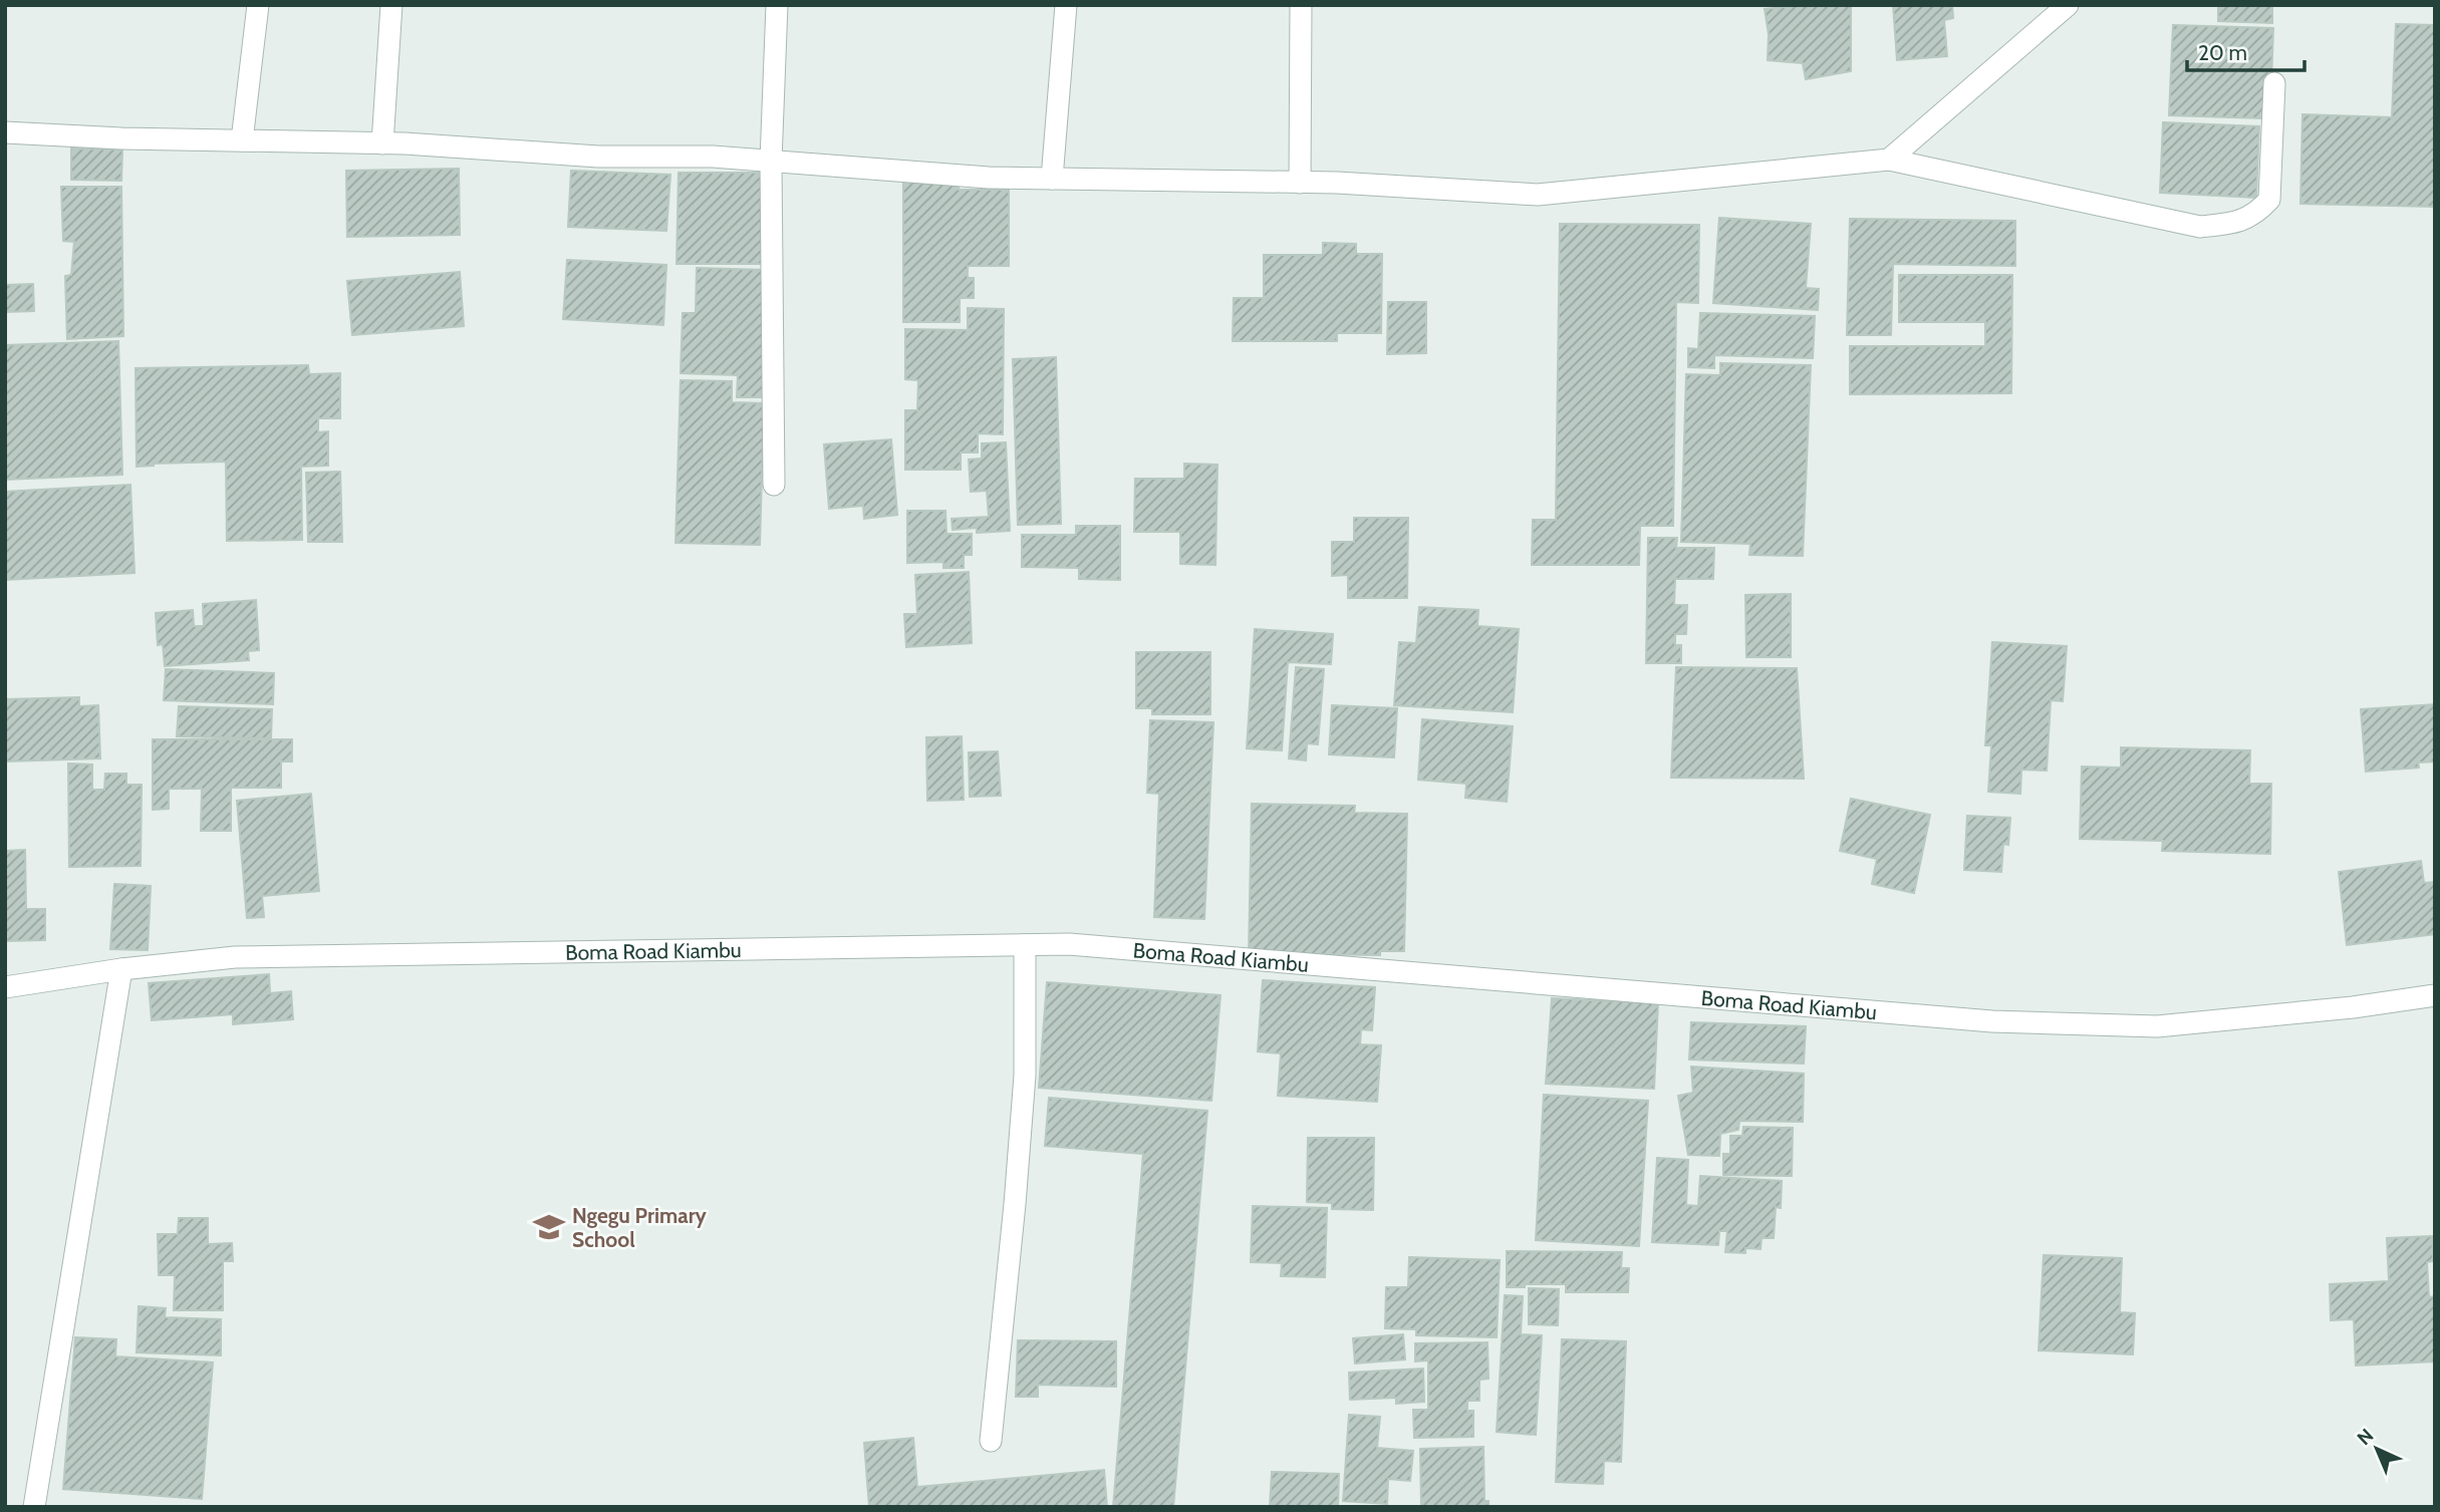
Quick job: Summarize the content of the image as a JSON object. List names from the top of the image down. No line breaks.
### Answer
{"streets":{"street":["Boma Road Kiambu"]},"places":{"school or university":["Ngegu Primary School"]},"scale_bar":"20 m","north":"top left"}
